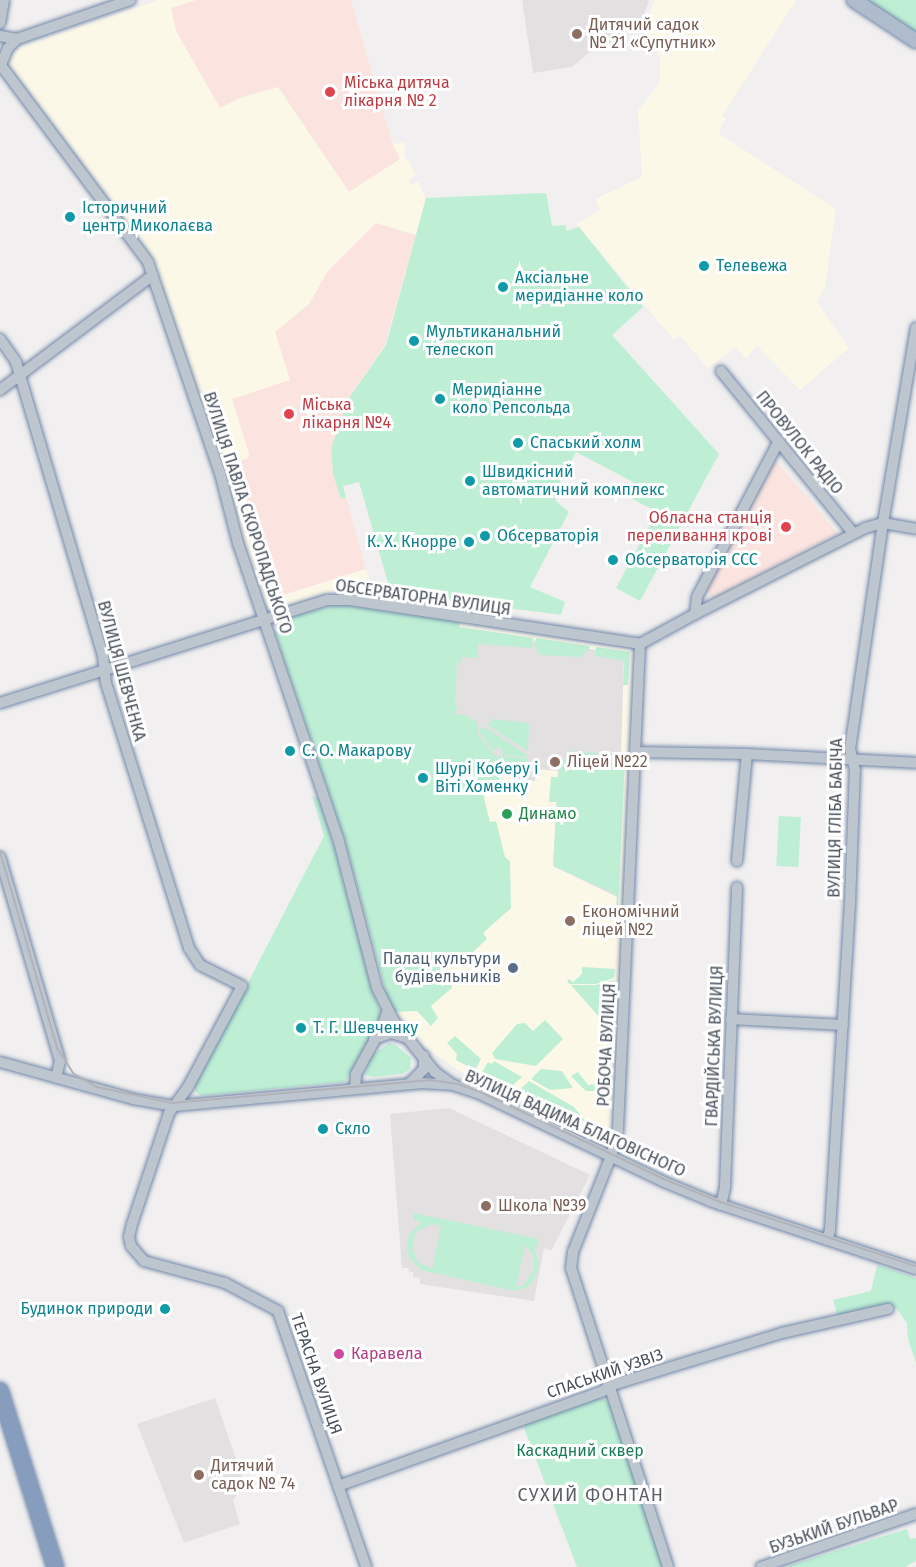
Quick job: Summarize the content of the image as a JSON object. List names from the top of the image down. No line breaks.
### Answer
{"streets":{"street":["ПРОВУЛОК РАДІО","ВУЛИЦЯ ПАВЛА СКОРОПАДСЬКОГО","ОБСЕРВАТОРНА ВУЛИЦЯ","ВУЛИЦЯ ШЕВЧЕНКА","ВУЛИЦЯ ГЛІБА БАБІЧА","РОБОЧА ВУЛИЦЯ","ГВАРДІЙСЬКА ВУЛИЦЯ","ВУЛИЦЯ ВАДИМА БЛАГОВІСНОГО","ТЕРАСНА ВУЛИЦЯ","СПАСЬКИЙ УЗВІЗ","БУЗЬКИЙ БУЛЬВАР"]},"crossings":[["ВУЛИЦЯ ПАВЛА СКОРОПАДСЬКОГО","ОБСЕРВАТОРНА ВУЛИЦЯ"],["ВУЛИЦЯ ПАВЛА СКОРОПАДСЬКОГО","ВУЛИЦЯ ВАДИМА БЛАГОВІСНОГО"],["ОБСЕРВАТОРНА ВУЛИЦЯ","ВУЛИЦЯ ШЕВЧЕНКА"],["ОБСЕРВАТОРНА ВУЛИЦЯ","РОБОЧА ВУЛИЦЯ"],["ВУЛИЦЯ ШЕВЧЕНКА","ТЕРАСНА ВУЛИЦЯ"],["ВУЛИЦЯ ГЛІБА БАБІЧА","ВУЛИЦЯ ВАДИМА БЛАГОВІСНОГО"],["РОБОЧА ВУЛИЦЯ","ВУЛИЦЯ ВАДИМА БЛАГОВІСНОГО"],["РОБОЧА ВУЛИЦЯ","СПАСЬКИЙ УЗВІЗ"],["ГВАРДІЙСЬКА ВУЛИЦЯ","ВУЛИЦЯ ВАДИМА БЛАГОВІСНОГО"],["ВУЛИЦЯ ВАДИМА БЛАГОВІСНОГО","ТЕРАСНА ВУЛИЦЯ"],["ТЕРАСНА ВУЛИЦЯ","СПАСЬКИЙ УЗВІЗ"]],"districts":["СУХИЙ ФОНТАН"],"parks":["Каскадний сквер"],"places":["Дитячий садок № 21 «Супутник»","Міська дитяча лікарня № 2","Історичний центр Миколаєва","Телевежа","Аксіальне меридіанне коло","Мультиканальний телескоп","Меридіанне коло Репсольда","Міська лікарня №4","Спаський холм","Швидкісний автоматичний комплекс","Обласна станція переливання крові","Обсерваторія","К. Х. Кнорре","Обсерваторія ССС","С. О. Макарову","Ліцей №22","Шурі Коберу і Віті Хоменку","Динамо","Економічний ліцей №2","Палац культури будівельників","Т. Г. Шевченку","Скло","Школа №39","Будинок природи","Каравела","Дитячий садок № 74"]}
